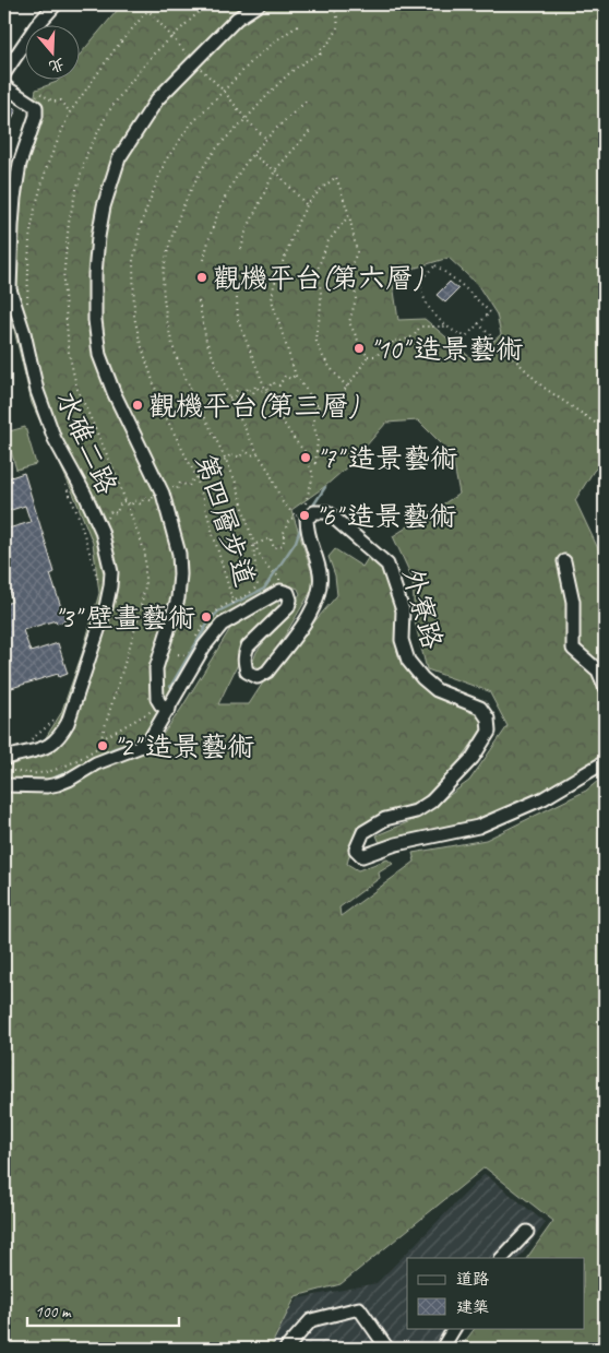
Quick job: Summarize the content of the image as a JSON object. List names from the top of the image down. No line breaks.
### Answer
{"streets":{"street":["水碓二路","外寮路"],"path":["第四層步道"]},"places":["觀機平台(第六層)","\"10\" 造景藝術","觀機平台(第三層)","\"7\" 造景藝術","\"6\" 造景藝術","\"3\" 壁畫藝術","\"2\" 造景藝術"],"legend":["道路","建築"],"scale_bar":"100 m","north":"bottom"}
